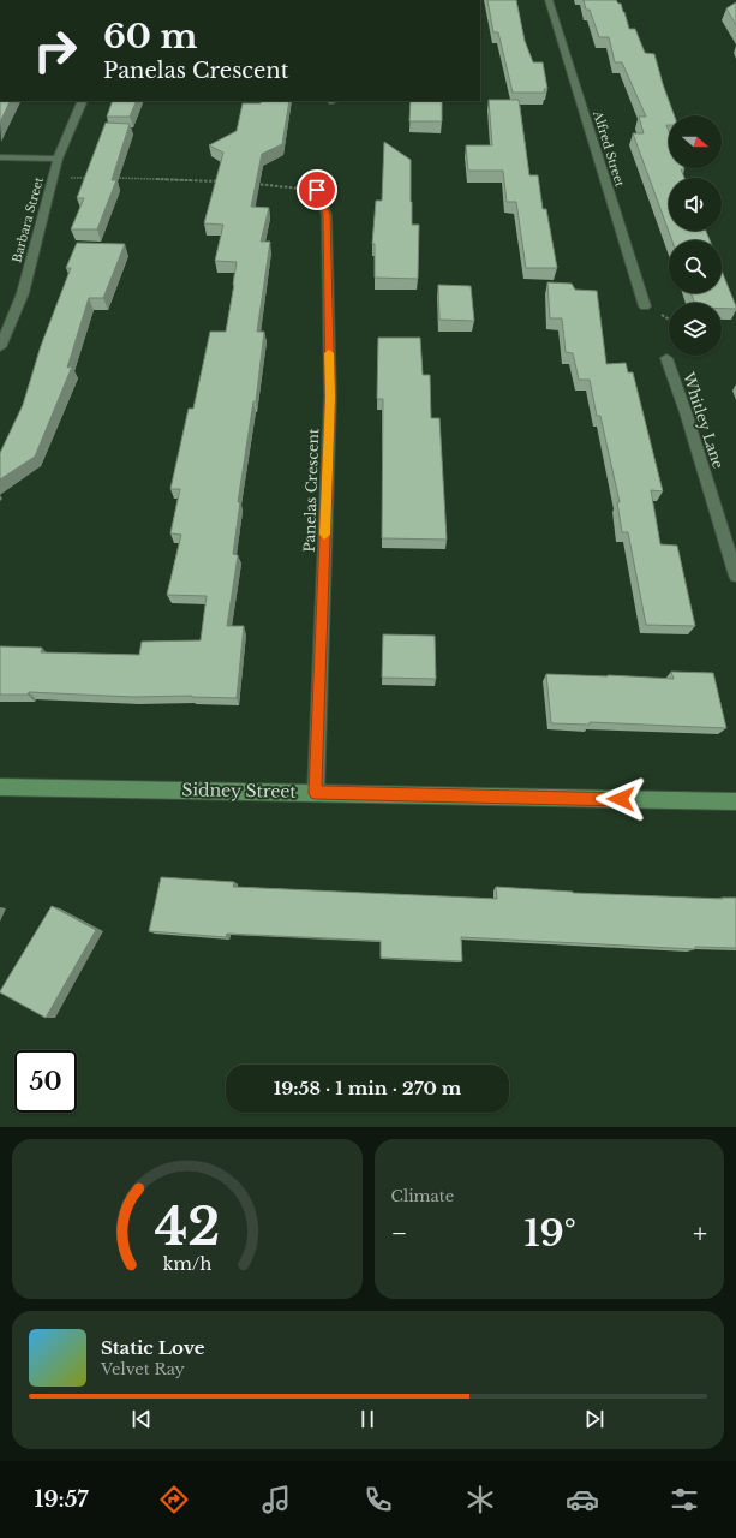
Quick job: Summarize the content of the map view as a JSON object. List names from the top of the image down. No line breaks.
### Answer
{"streets":{"main road":["Sidney Street"],"street":["Alfred Street","Barbara Street","Whitley Lane","Panelas Crescent"]},"crossings":[["Panelas Crescent","Sidney Street"]],"north":"right","page":{"turn":["60 m","Panelas Crescent"],"limit":"50","trip":"19:58 · 1 min · 270 m","tile":"Climate","heat":["−","19°","+"],"song":["Static Love","Velvet Ray"],"tabs":"19:57","gauge":["42","km/h"]}}
